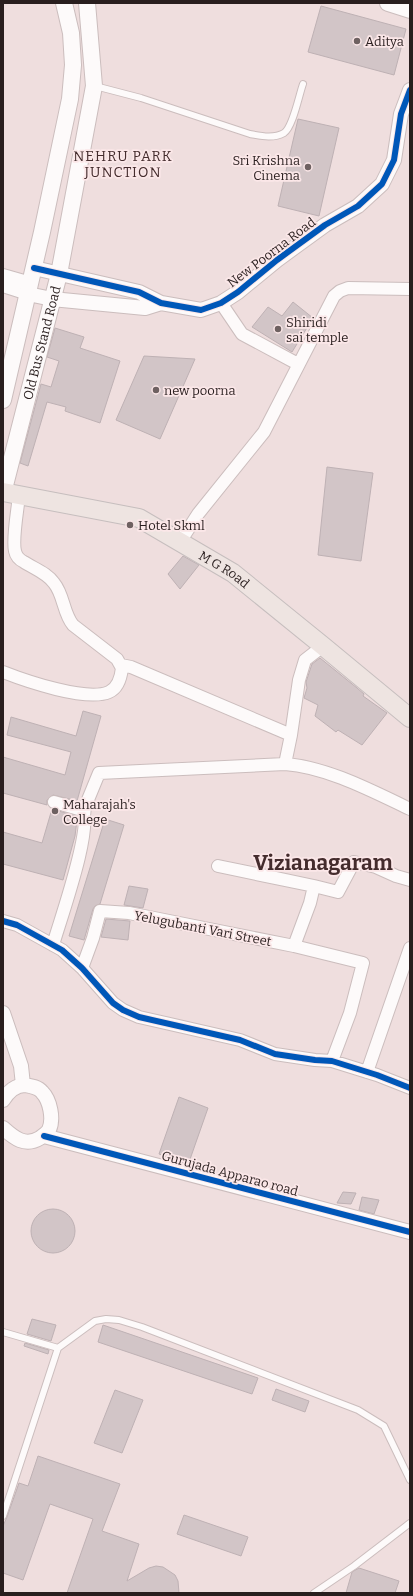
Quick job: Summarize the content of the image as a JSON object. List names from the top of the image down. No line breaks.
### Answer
{"streets":{"main road":["Old Bus Stand Road","M G Road"],"street":["New Poorna Road","Yelugubanti Vari Street","Gurujada Apparao road"]},"crossings":[["Old Bus Stand Road","M G Road"]],"districts":["NEHRU PARK JUNCTION","Vizianagaram"],"places":["Aditya","Sri Krishna Cinema","Shiridi sai temple","new poorna","Hotel Skml","Maharajah's College"]}
